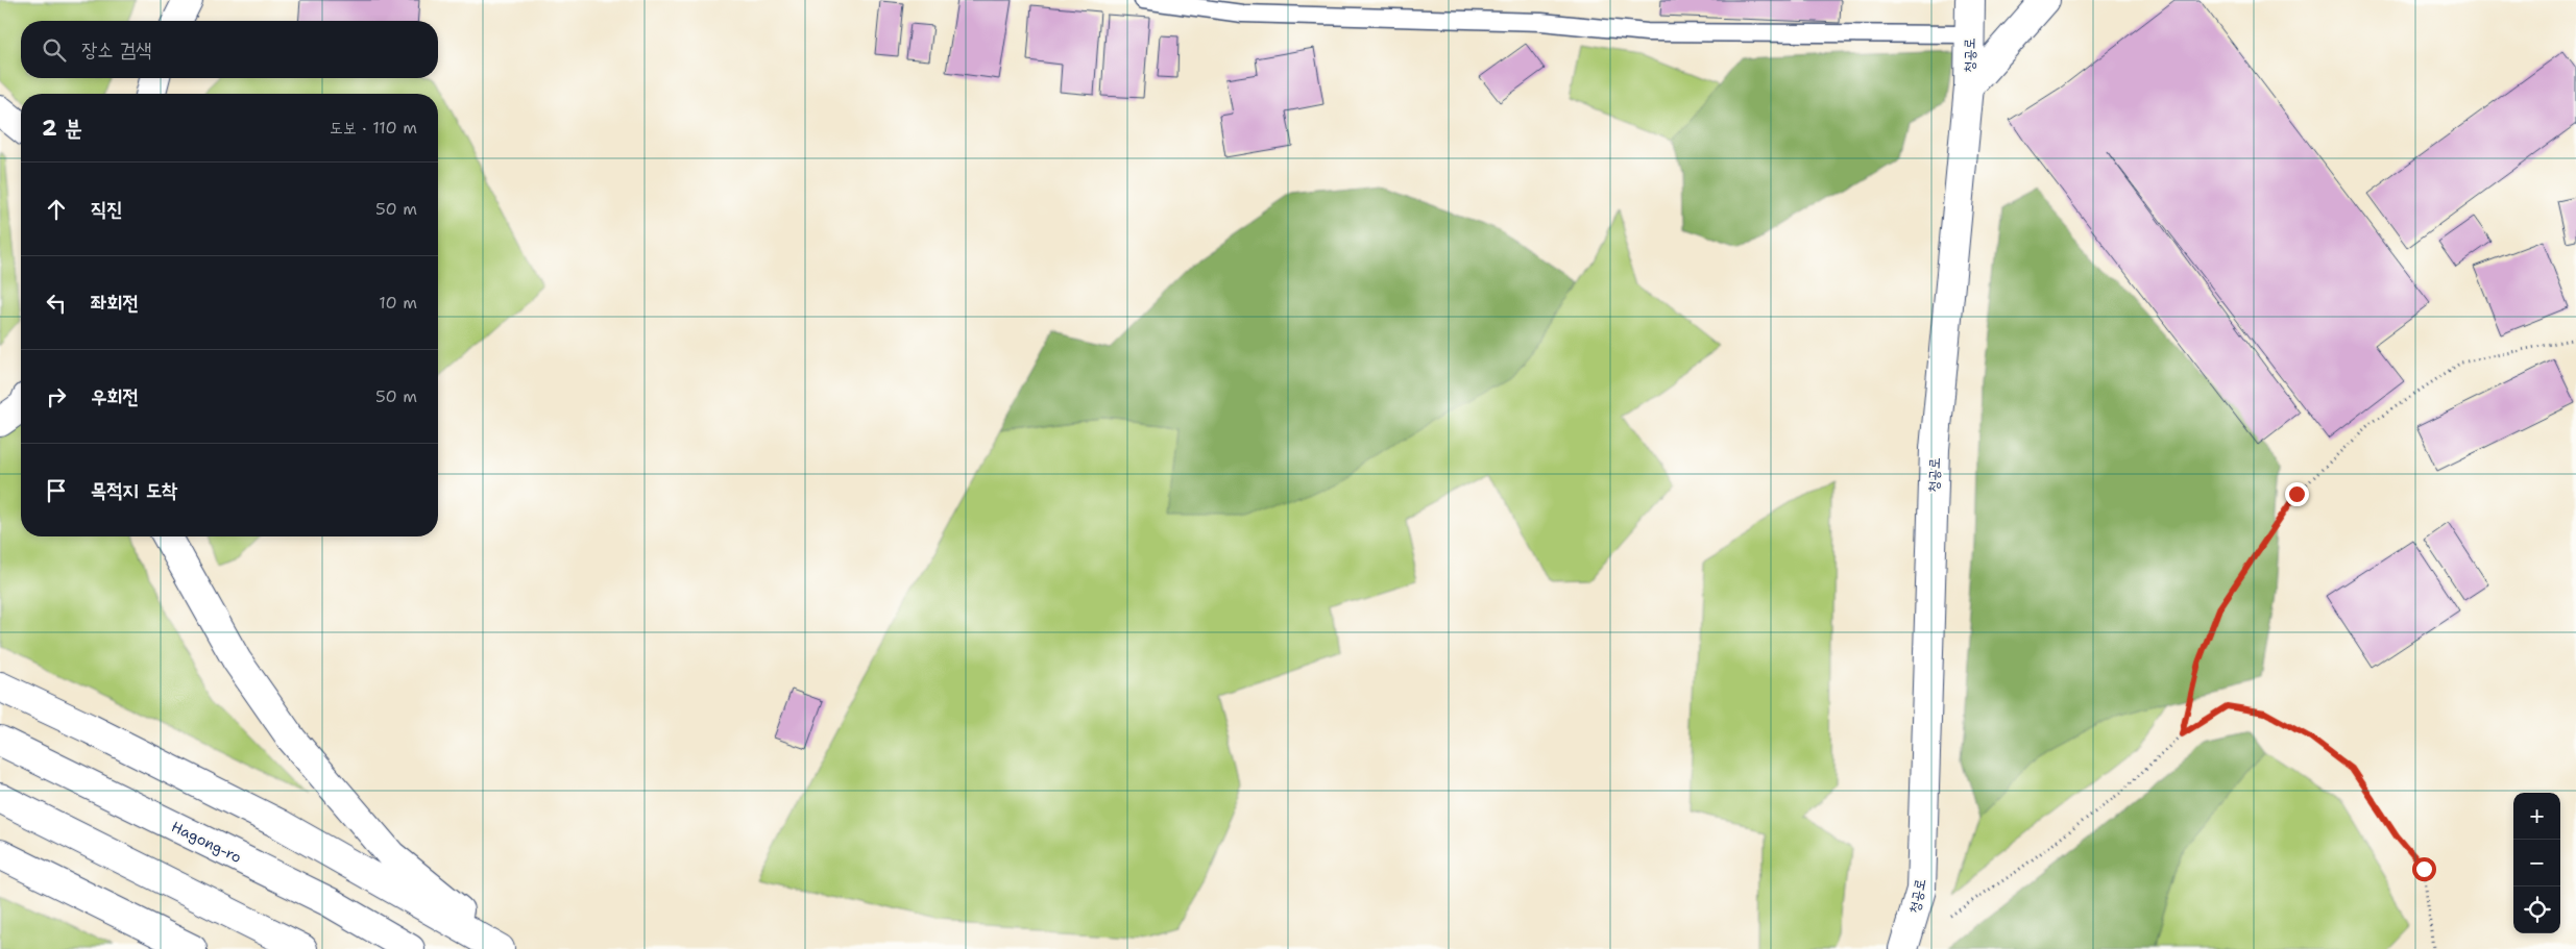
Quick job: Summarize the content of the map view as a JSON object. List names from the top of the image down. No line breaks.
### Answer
{"streets":{"main road":["청공로","Hagong-ro"]},"page":{"search":"장소 검색","heading":["2 분","도보 · 110 m"],"list":[["직진","50 m"],["좌회전","10 m"],["우회전","50 m"],"목적지 도착"],"map_buttons":["+","−"]}}
